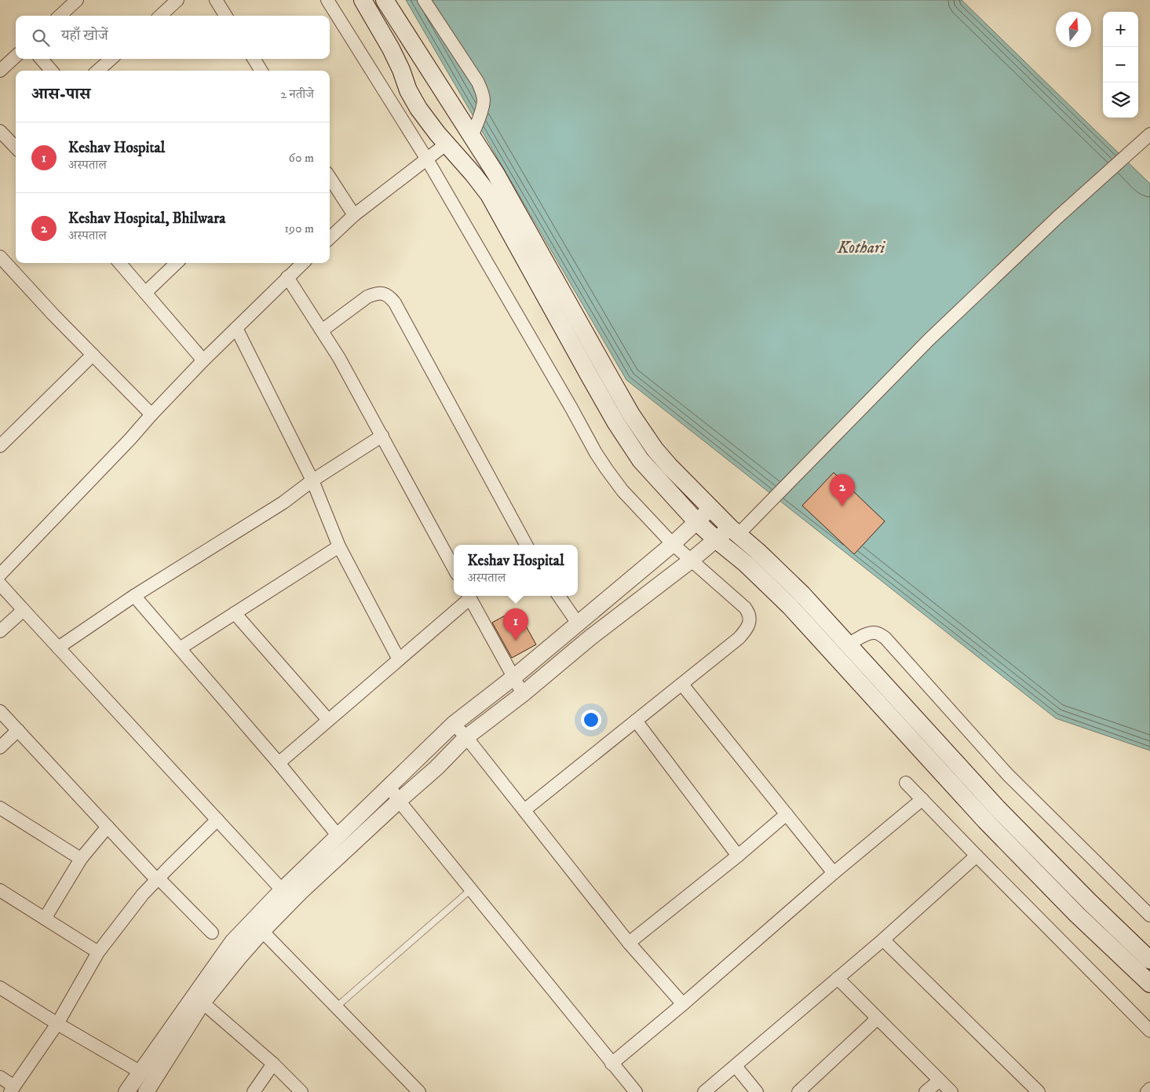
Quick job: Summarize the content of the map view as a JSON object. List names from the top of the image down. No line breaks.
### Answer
{"water":["Kothari"],"north":"top","page":{"map_buttons":["+","−"],"search":"यहाँ खोजें","heading":["आस-पास","2 नतीजे"],"list":[{"mark":"1","name":"Keshav Hospital","note":"अस्पताल","value":"60 m"},{"mark":"2","name":"Keshav Hospital, Bhilwara","note":"अस्पताल","value":"190 m"}],"pins":["2","1"],"popup":["Keshav Hospital","अस्पताल"]}}
